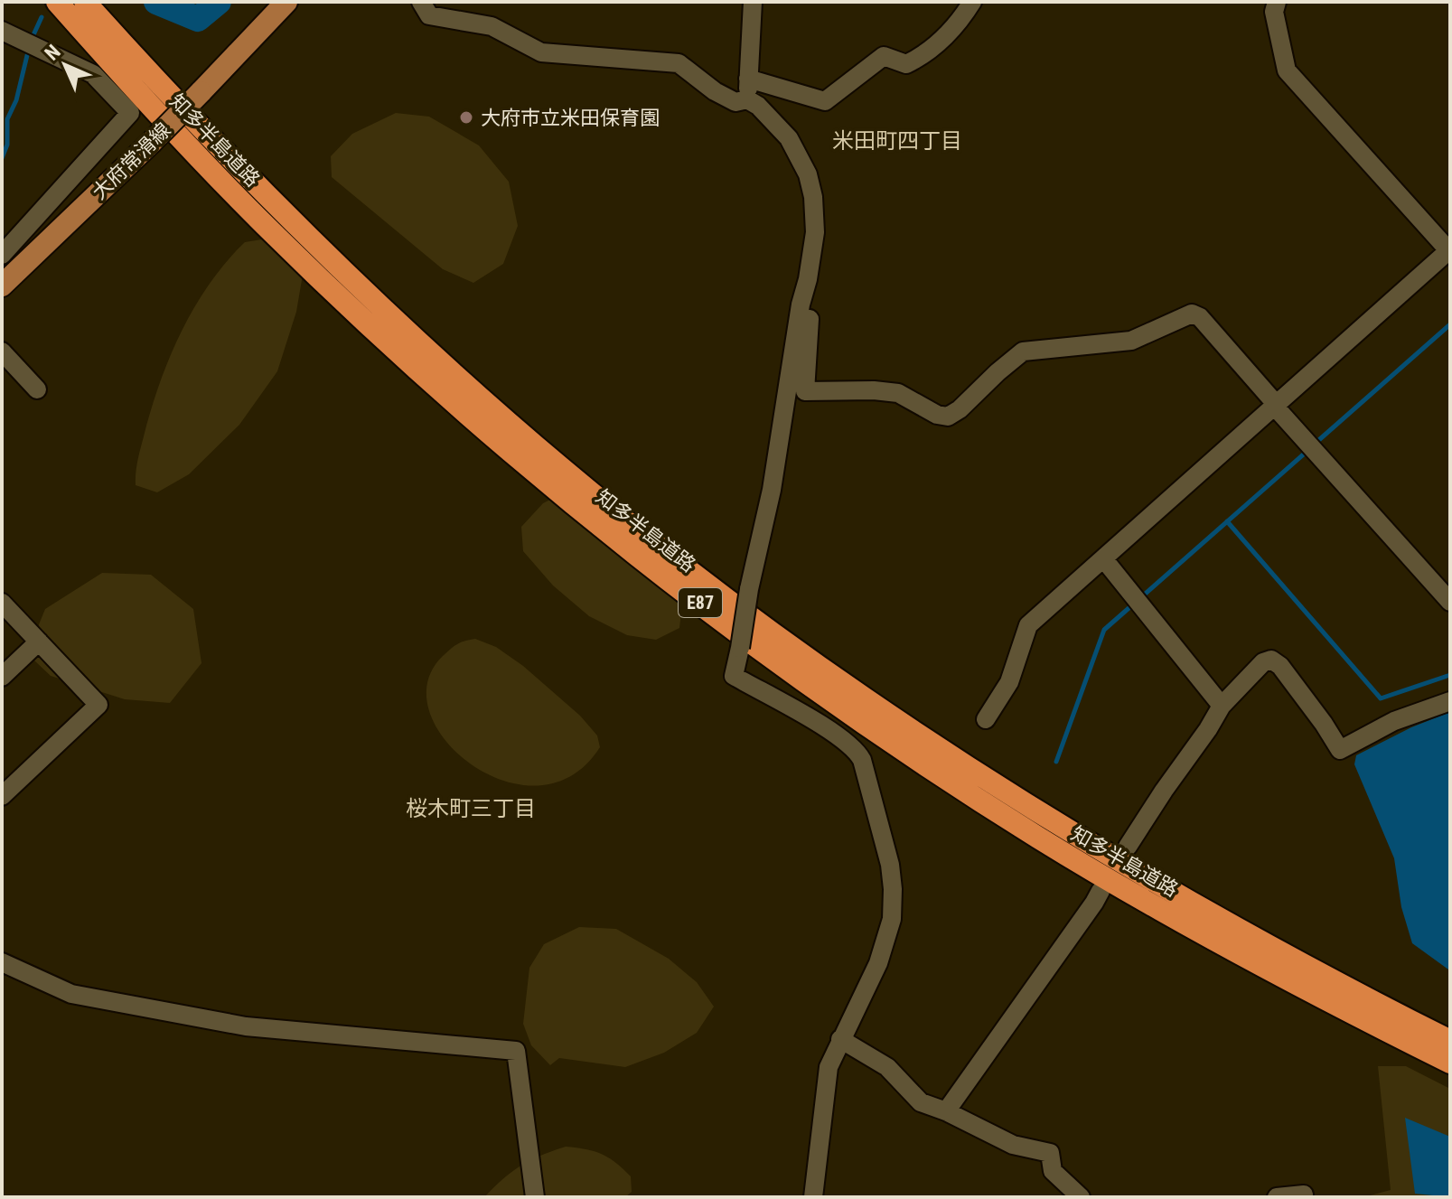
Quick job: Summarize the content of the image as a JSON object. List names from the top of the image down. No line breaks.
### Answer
{"streets":{"highway":["知多半島道路","E87"],"main road":["大府常滑線"]},"districts":["米田町四丁目","桜木町三丁目"],"places":["大府市立米田保育園"],"north":"top left"}
